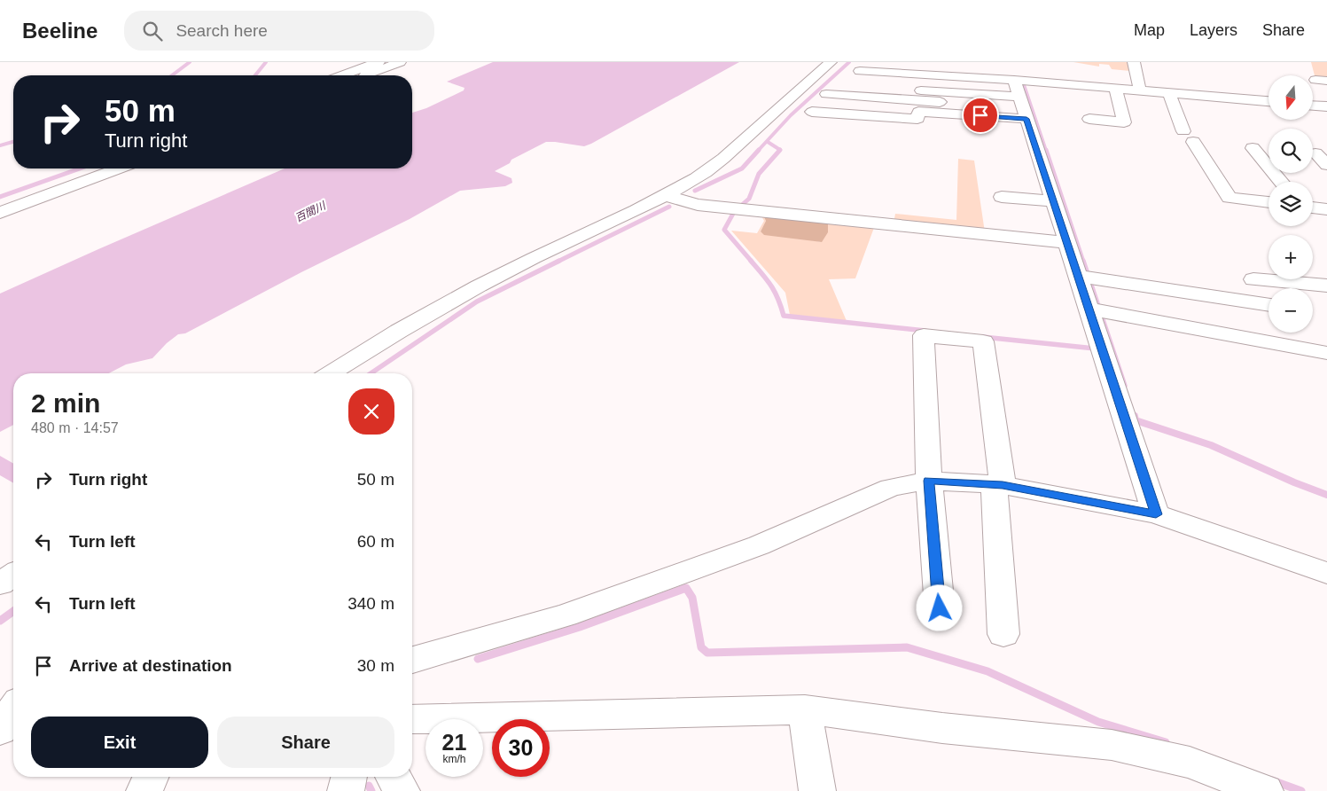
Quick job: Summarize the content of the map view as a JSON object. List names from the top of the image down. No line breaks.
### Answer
{"water":["百間川"],"north":"bottom","page":{"header":"Beeline","search":"Search here","nav":["Map","Layers","Share"],"map_buttons":["+","−"],"turn":["50 m","Turn right"],"heading":["2 min","480 m · 14:57"],"list":[{"name":"Turn right","value":"50 m"},{"name":"Turn left","value":"60 m"},{"name":"Turn left","value":"340 m"},{"name":"Arrive at destination","value":"30 m"}],"buttons":["Exit","Share"],"speed":"21 km/h","limit":"30"}}
